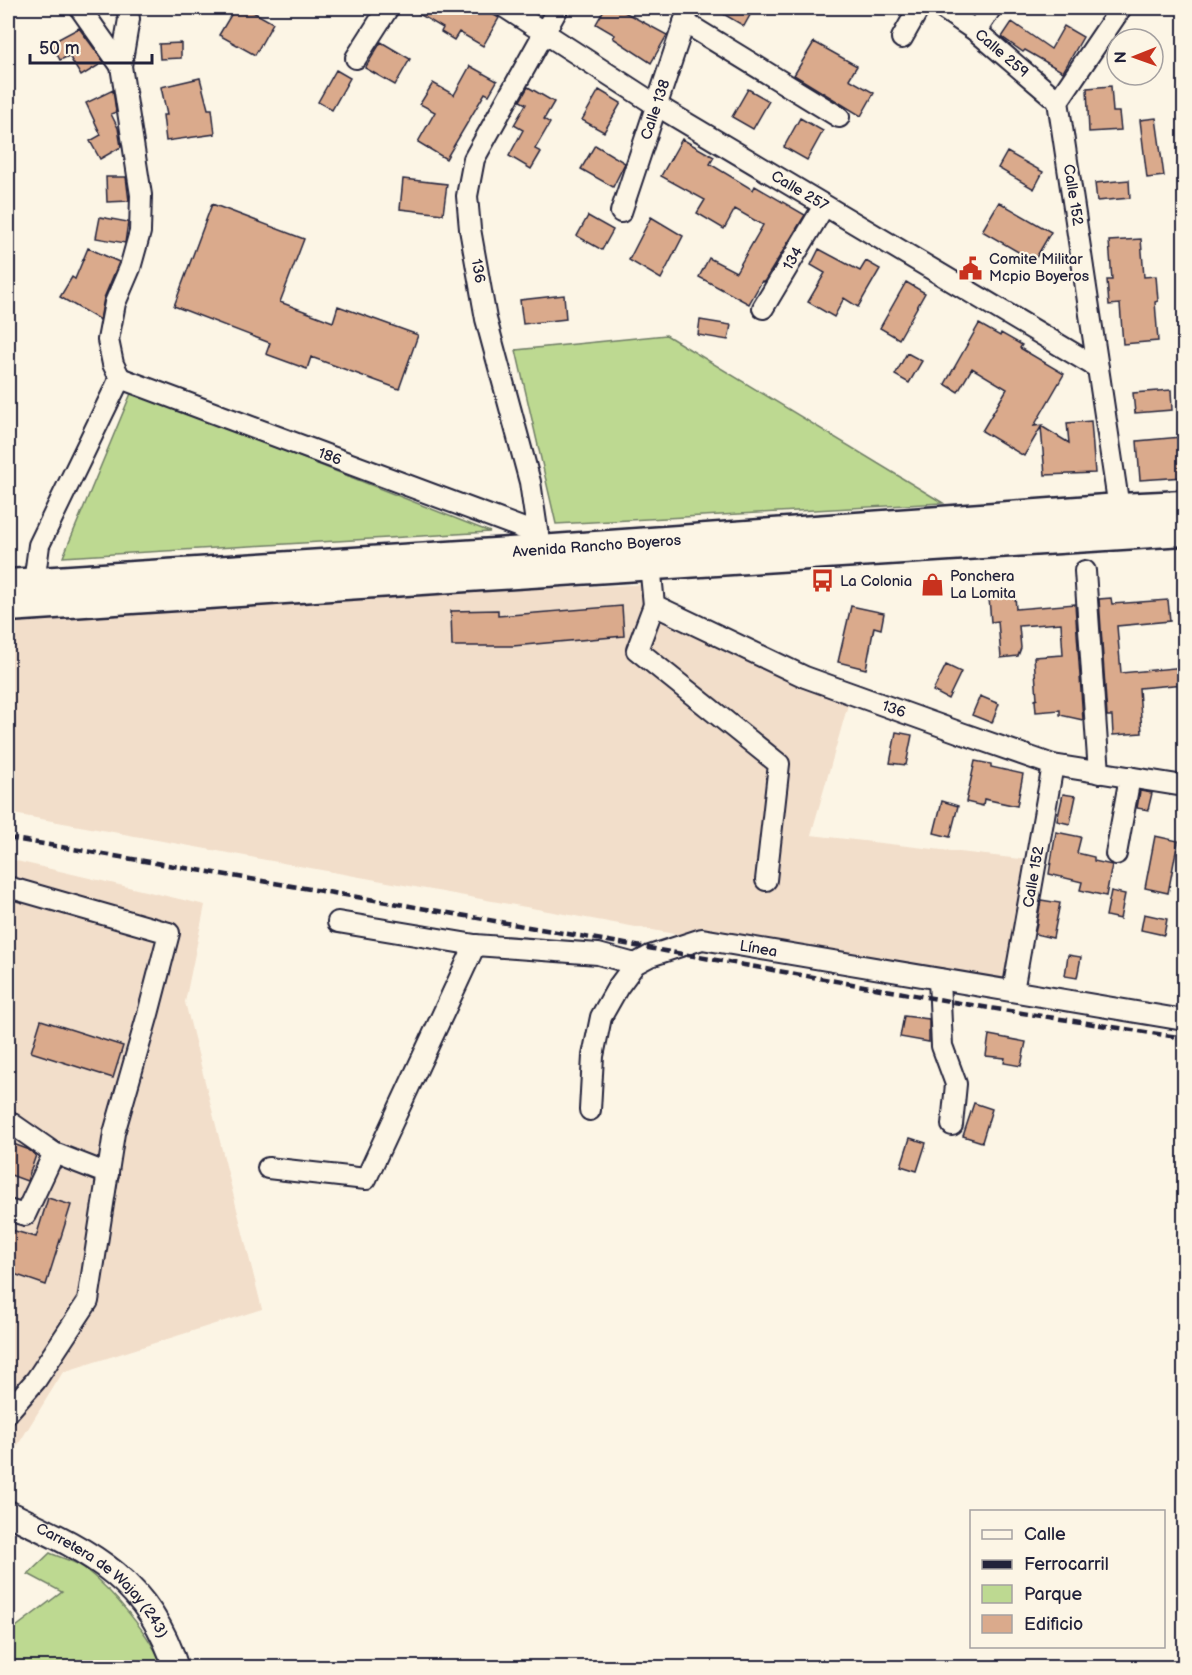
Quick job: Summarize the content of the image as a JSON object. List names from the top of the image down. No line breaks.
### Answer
{"streets":{"highway":["Avenida Rancho Boyeros"],"main road":["Carretera de Wajay (243)"],"street":["Calle 259","Calle 138","Calle 257","Calle 152","134","136","186","Línea"]},"crossings":[["Calle 259","Calle 152"],["Calle 138","Calle 257"],["Calle 257","Calle 152"],["Calle 257","134"],["Calle 257","136"],["Calle 152","136"],["Calle 152","Avenida Rancho Boyeros"],["Calle 152","Línea"],["136","186"],["136","Avenida Rancho Boyeros"],["186","Avenida Rancho Boyeros"]],"places":{"public building":["Comite Militar Mcpio Boyeros"],"bus stop":["La Colonia"],"shop":["Ponchera La Lomita"]},"legend":["Calle","Ferrocarril","Parque","Edificio"],"scale_bar":"50 m","north":"left"}
